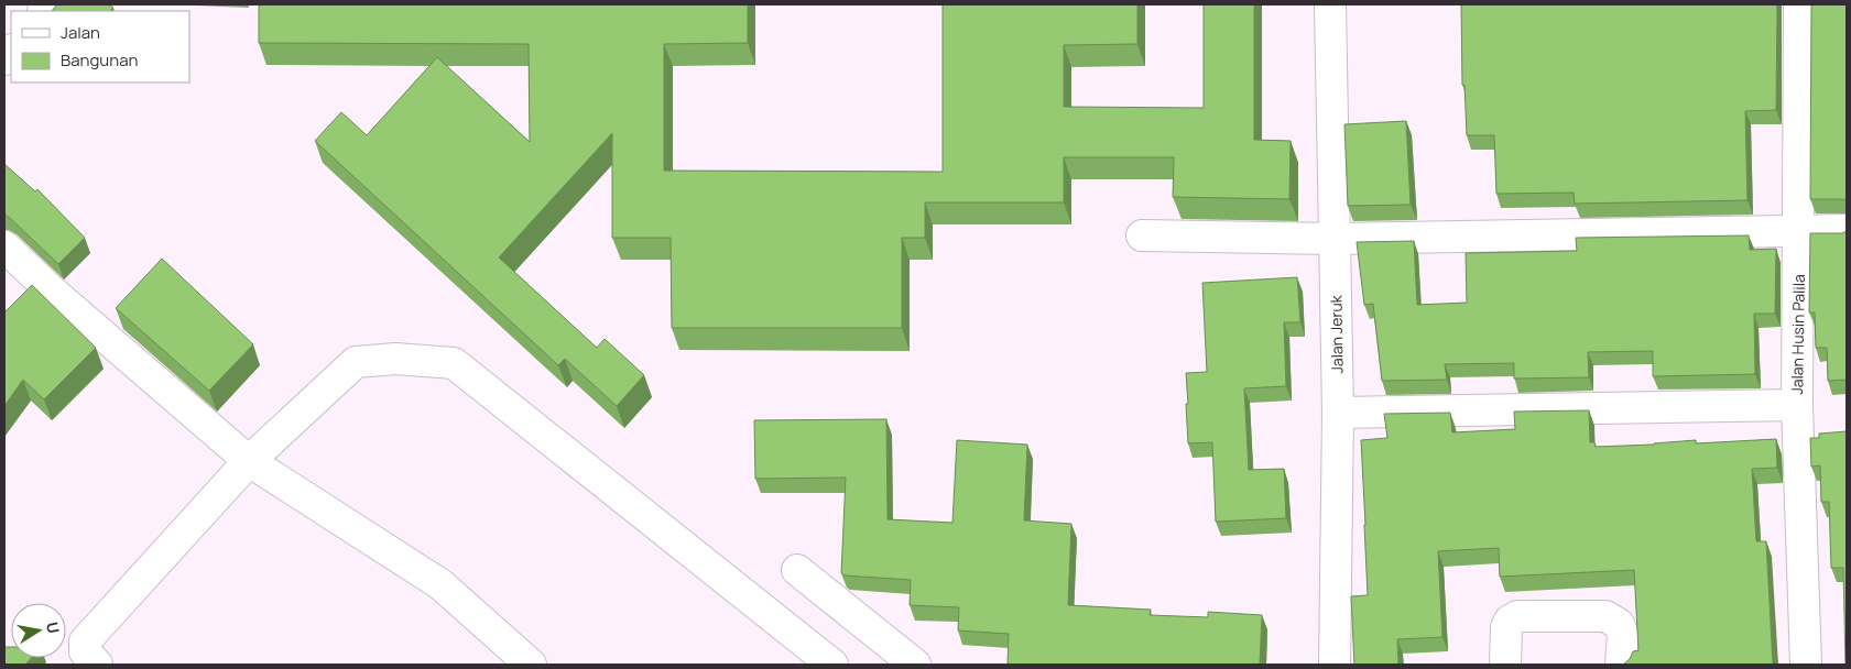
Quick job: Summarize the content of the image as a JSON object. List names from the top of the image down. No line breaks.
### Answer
{"streets":{"street":["Jalan Jeruk","Jalan Husin Palila"]},"legend":["Jalan","Bangunan"],"north":"right"}
